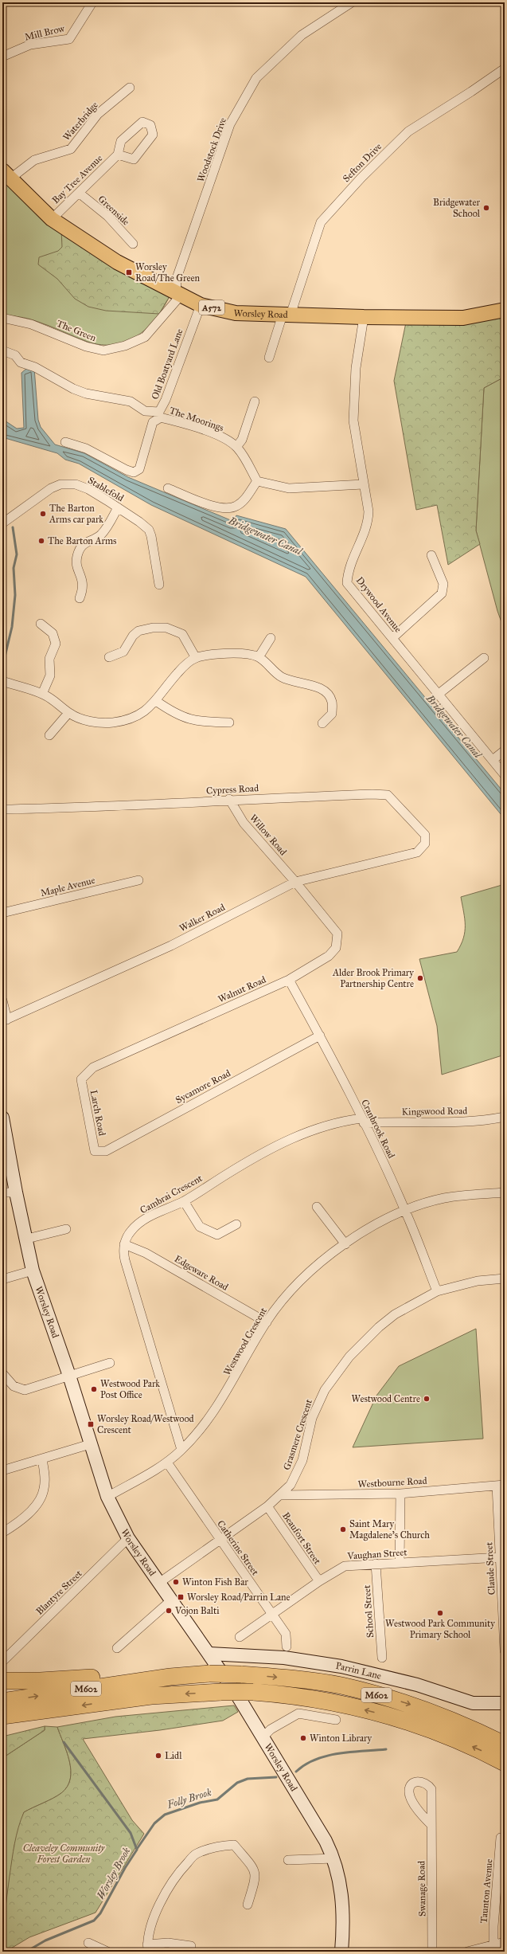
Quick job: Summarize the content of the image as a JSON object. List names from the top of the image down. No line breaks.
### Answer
{"streets":{"highway":["M602"],"main road":["A572","Worsley Road","Parrin Lane"],"street":["Mill Brow","Waterbridge","Woodstock Drive","Sefton Drive","Bay Tree Avenue","Greenside","The Green","Old Boatyard Lane","The Moorings","Stablefold","Drywood Avenue","Cypress Road","Willow Road","Maple Avenue","Walker Road","Walnut Road","Sycamore Road","Kingswood Road","Larch Road","Cranbrook Road","Cambrai Crescent","Edgeware Road","Westwood Crescent","Grasmere Crescent","Westbourne Road","Beaufort Street","Catherine Street","Vaughan Street","Claude Street","Blantyre Street","School Street","Swanage Road","Taunton Avenue"]},"crossings":[["Waterbridge","Worsley Road"],["Woodstock Drive","Worsley Road"],["Woodstock Drive","The Green"],["Sefton Drive","Worsley Road"],["Bay Tree Avenue","Greenside"],["Bay Tree Avenue","Worsley Road"],["Worsley Road","The Green"],["Worsley Road","Old Boatyard Lane"],["Worsley Road","Drywood Avenue"],["Worsley Road","Westwood Crescent"],["Worsley Road","Grasmere Crescent"],["Worsley Road","Blantyre Street"],["Worsley Road","Parrin Lane"],["Cypress Road","Willow Road"],["Cypress Road","Walker Road"],["Willow Road","Walker Road"],["Willow Road","Walnut Road"],["Walker Road","Walnut Road"],["Walnut Road","Larch Road"],["Walnut Road","Cranbrook Road"],["Sycamore Road","Larch Road"],["Sycamore Road","Cranbrook Road"],["Kingswood Road","Cranbrook Road"],["Kingswood Road","Cambrai Crescent"],["Cranbrook Road","Cambrai Crescent"],["Cranbrook Road","Westwood Crescent"],["Cranbrook Road","Grasmere Crescent"],["Cambrai Crescent","Edgeware Road"],["Edgeware Road","Westwood Crescent"],["Westwood Crescent","Catherine Street"],["Grasmere Crescent","Westbourne Road"],["Grasmere Crescent","Beaufort Street"],["Grasmere Crescent","Catherine Street"],["Westbourne Road","Claude Street"],["Beaufort Street","Vaughan Street"],["Catherine Street","Vaughan Street"],["Vaughan Street","Claude Street"],["Vaughan Street","School Street"]],"water":["Bridgewater Canal","Folly Brook","Worsley Brook"],"parks":["Cleaveley Community Forest Garden"],"places":{"other":["Bridgewater School","The Barton Arms car park","The Barton Arms","Alder Brook Primary Partnership Centre","Westwood Park Post Office","Westwood Centre","Saint Mary Magdalene's Church","Winton Fish Bar","Vojon Balti","Westwood Park Community Primary School","Winton Library","Lidl"],"transit":["Worsley Road/The Green","Worsley Road/Westwood Crescent","Worsley Road/Parrin Lane"]}}
